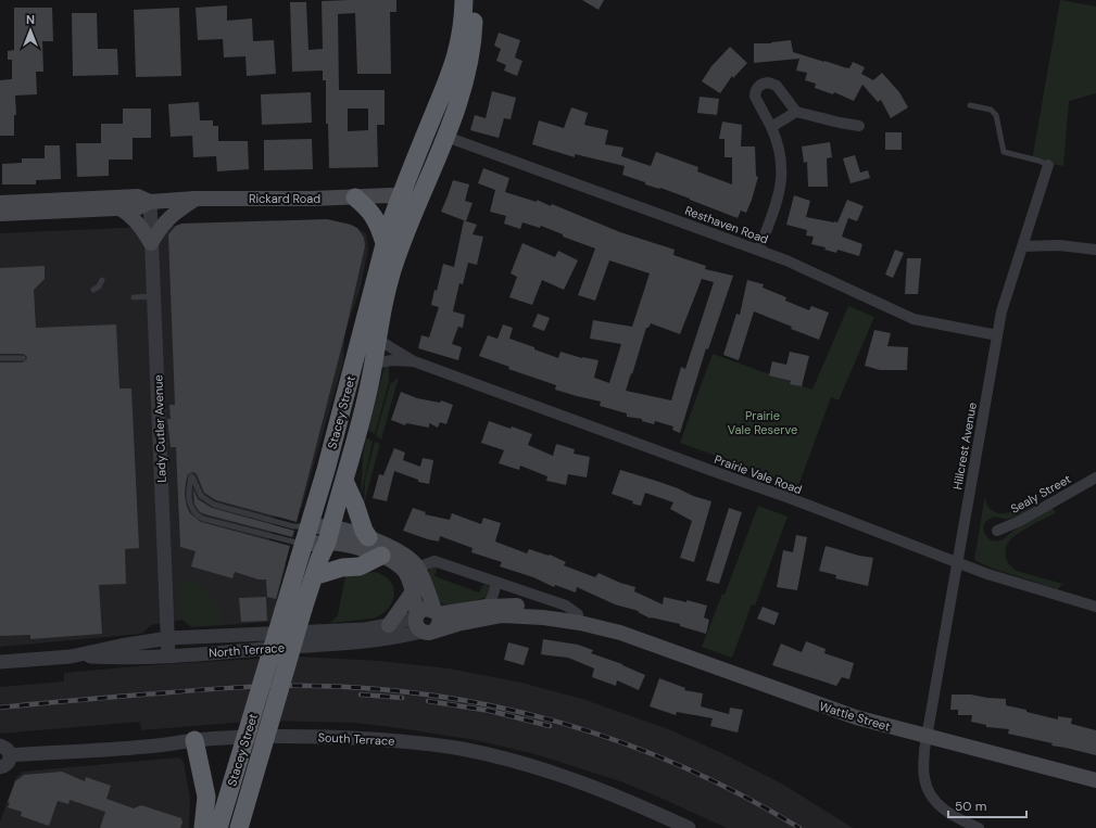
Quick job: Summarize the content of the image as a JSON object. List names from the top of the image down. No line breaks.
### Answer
{"streets":{"highway":["Stacey Street"],"main road":["Rickard Road","Wattle Street"],"street":["Resthaven Road","Lady Cutler Avenue","Hillcrest Avenue","Prairie Vale Road","Sealy Street","North Terrace","South Terrace"]},"crossings":[["Rickard Road","Stacey Street"],["Rickard Road","Lady Cutler Avenue"],["Resthaven Road","Stacey Street"],["Resthaven Road","Hillcrest Avenue"],["Stacey Street","Prairie Vale Road"],["Lady Cutler Avenue","North Terrace"],["Hillcrest Avenue","Prairie Vale Road"],["Hillcrest Avenue","Wattle Street"],["North Terrace","Wattle Street"]],"parks":["Prairie Vale Reserve"],"scale_bar":"50 m","north":"top"}
